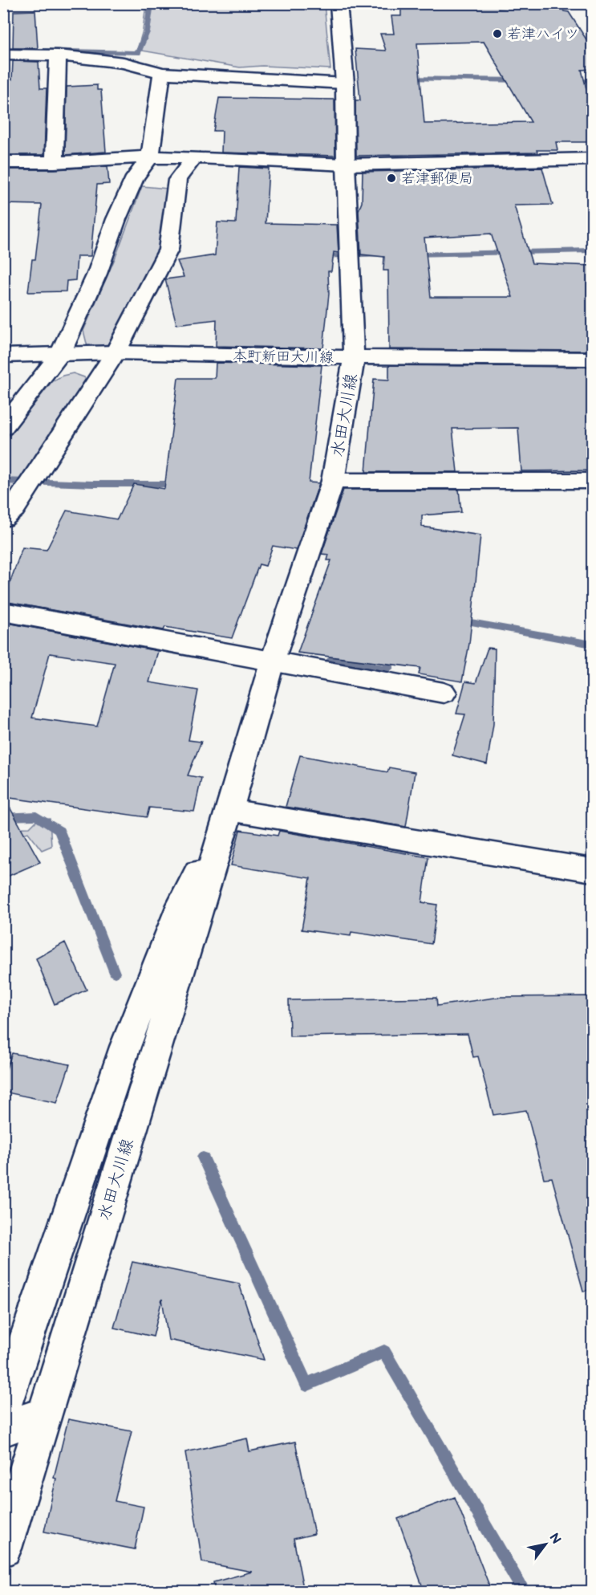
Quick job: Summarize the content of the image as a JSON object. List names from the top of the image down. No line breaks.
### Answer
{"streets":{"street":["本町新田大川線","水田大川線"]},"crossings":[["本町新田大川線","水田大川線"]],"places":["若津ハイツ","若津郵便局"],"north":"top right"}
